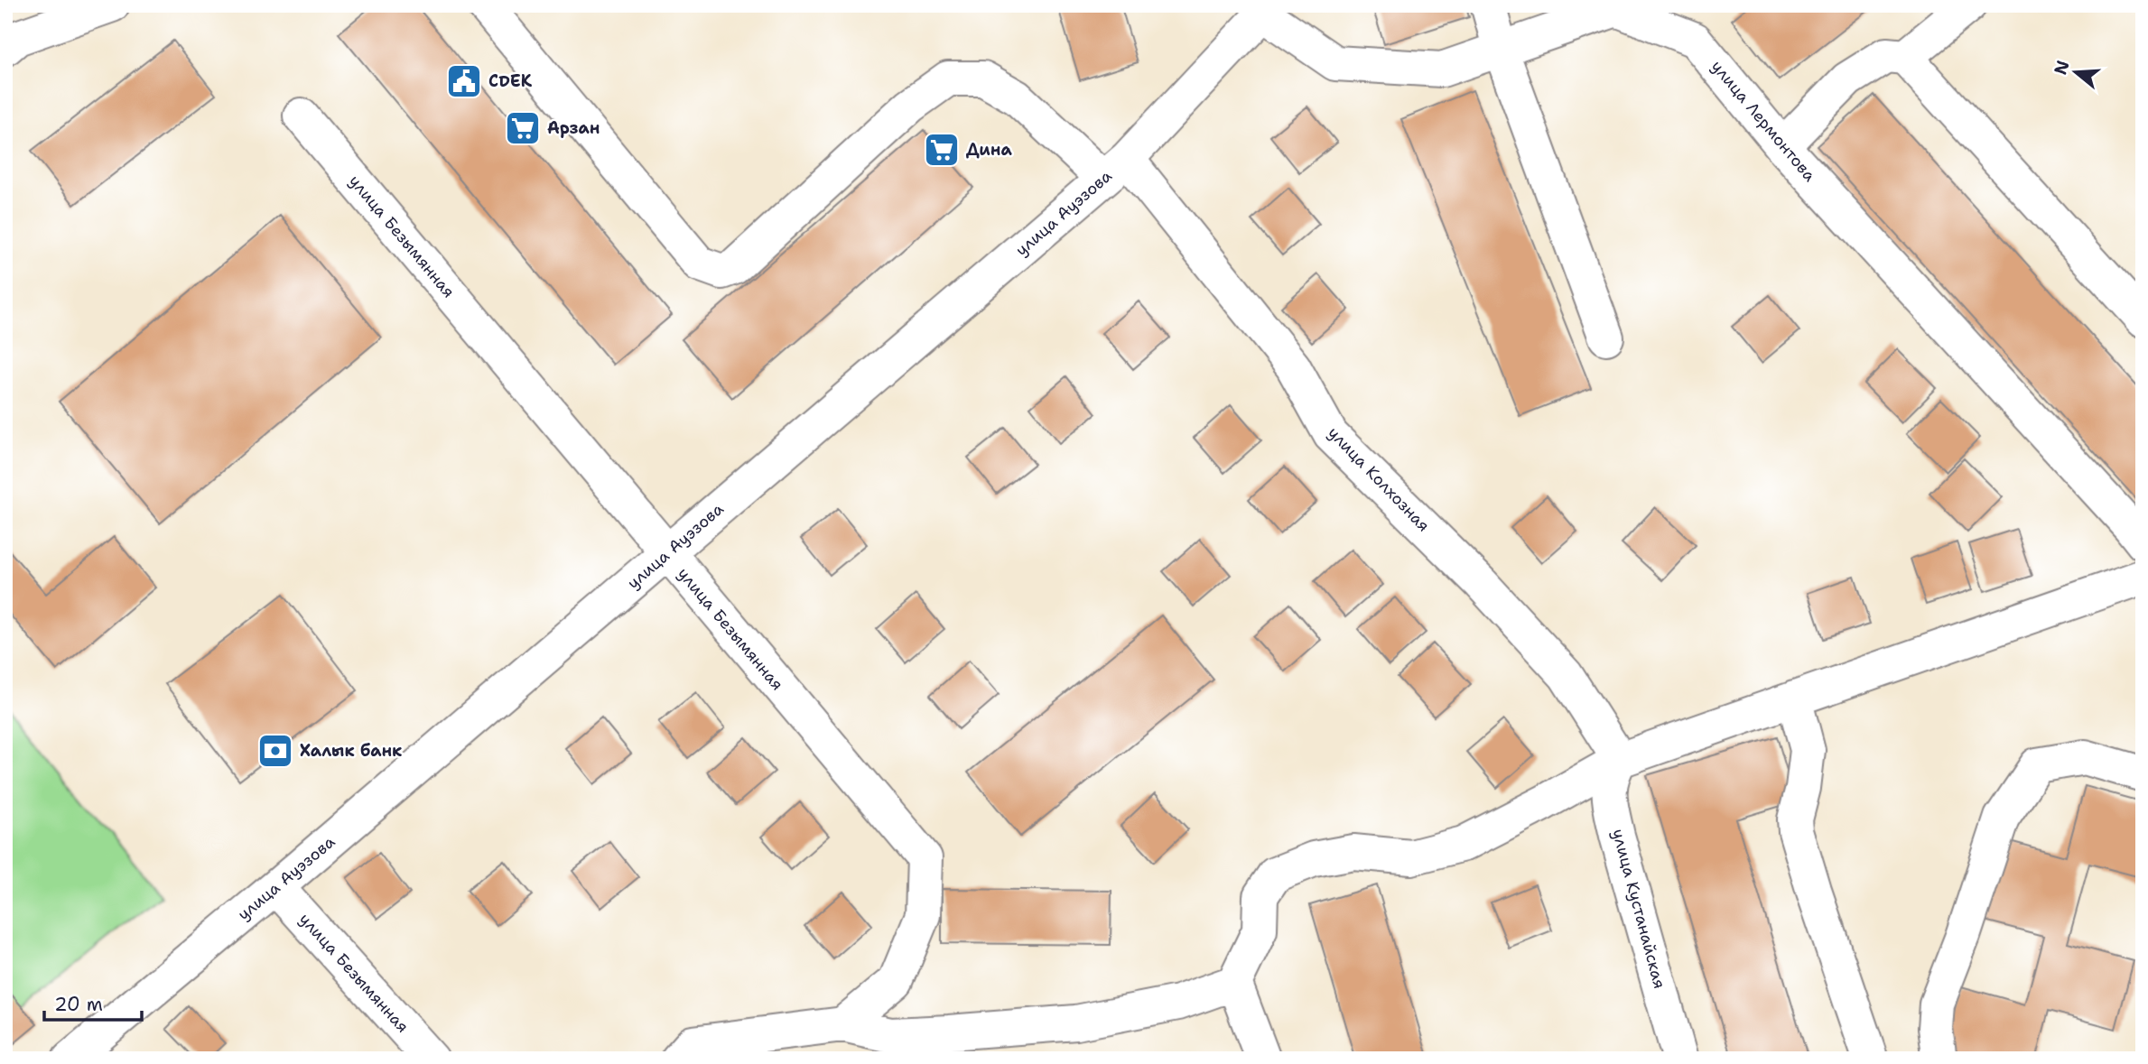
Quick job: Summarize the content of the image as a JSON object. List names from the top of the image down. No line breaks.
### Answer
{"streets":{"street":["улица Лермонтова","улица Ауэзова","улица Безымянная","улица Колхозная","улица Кустанайская"]},"crossings":[["улица Лермонтова","улица Ауэзова"],["улица Ауэзова","улица Безымянная"],["улица Ауэзова","улица Колхозная"],["улица Колхозная","улица Кустанайская"]],"places":{"public building":["CDEK"],"supermarket":["Арзан","Дина"],"bank":["Халык банк"]},"scale_bar":"20 m","north":"left"}
